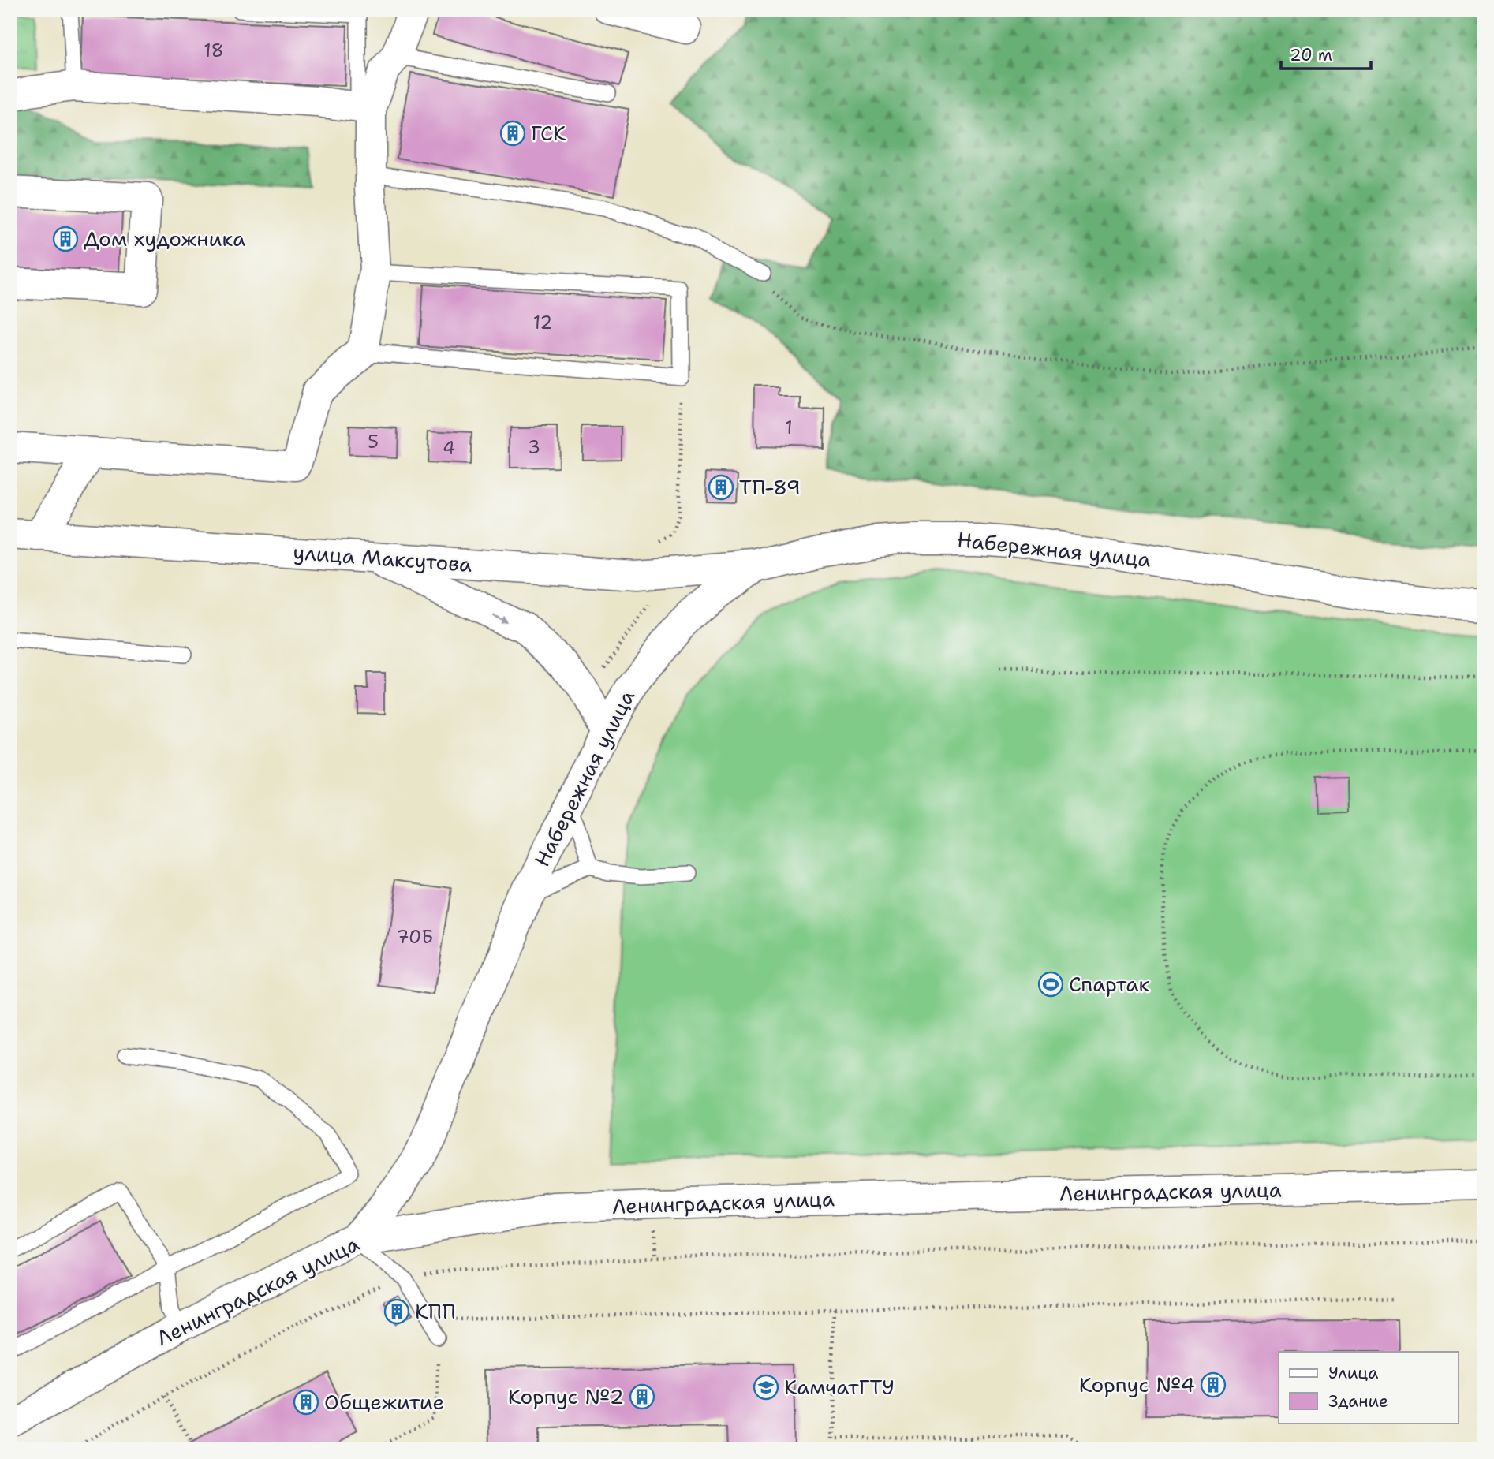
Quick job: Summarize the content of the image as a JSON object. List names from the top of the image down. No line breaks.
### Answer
{"streets":{"main road":["Набережная улица","улица Максутова","Ленинградская улица"]},"crossings":[["Набережная улица","улица Максутова"],["Набережная улица","Ленинградская улица"]],"places":{"building":["ГСК","Дом художника","ТП-89","КПП","Корпус №4","Корпус №2","Общежитие"],"sports":["Спартак"],"school or university":["КамчатГТУ"]},"house_numbers":["18","12","1","5","3","4","70Б"],"legend":["Улица","Здание"],"scale_bar":"20 m"}
